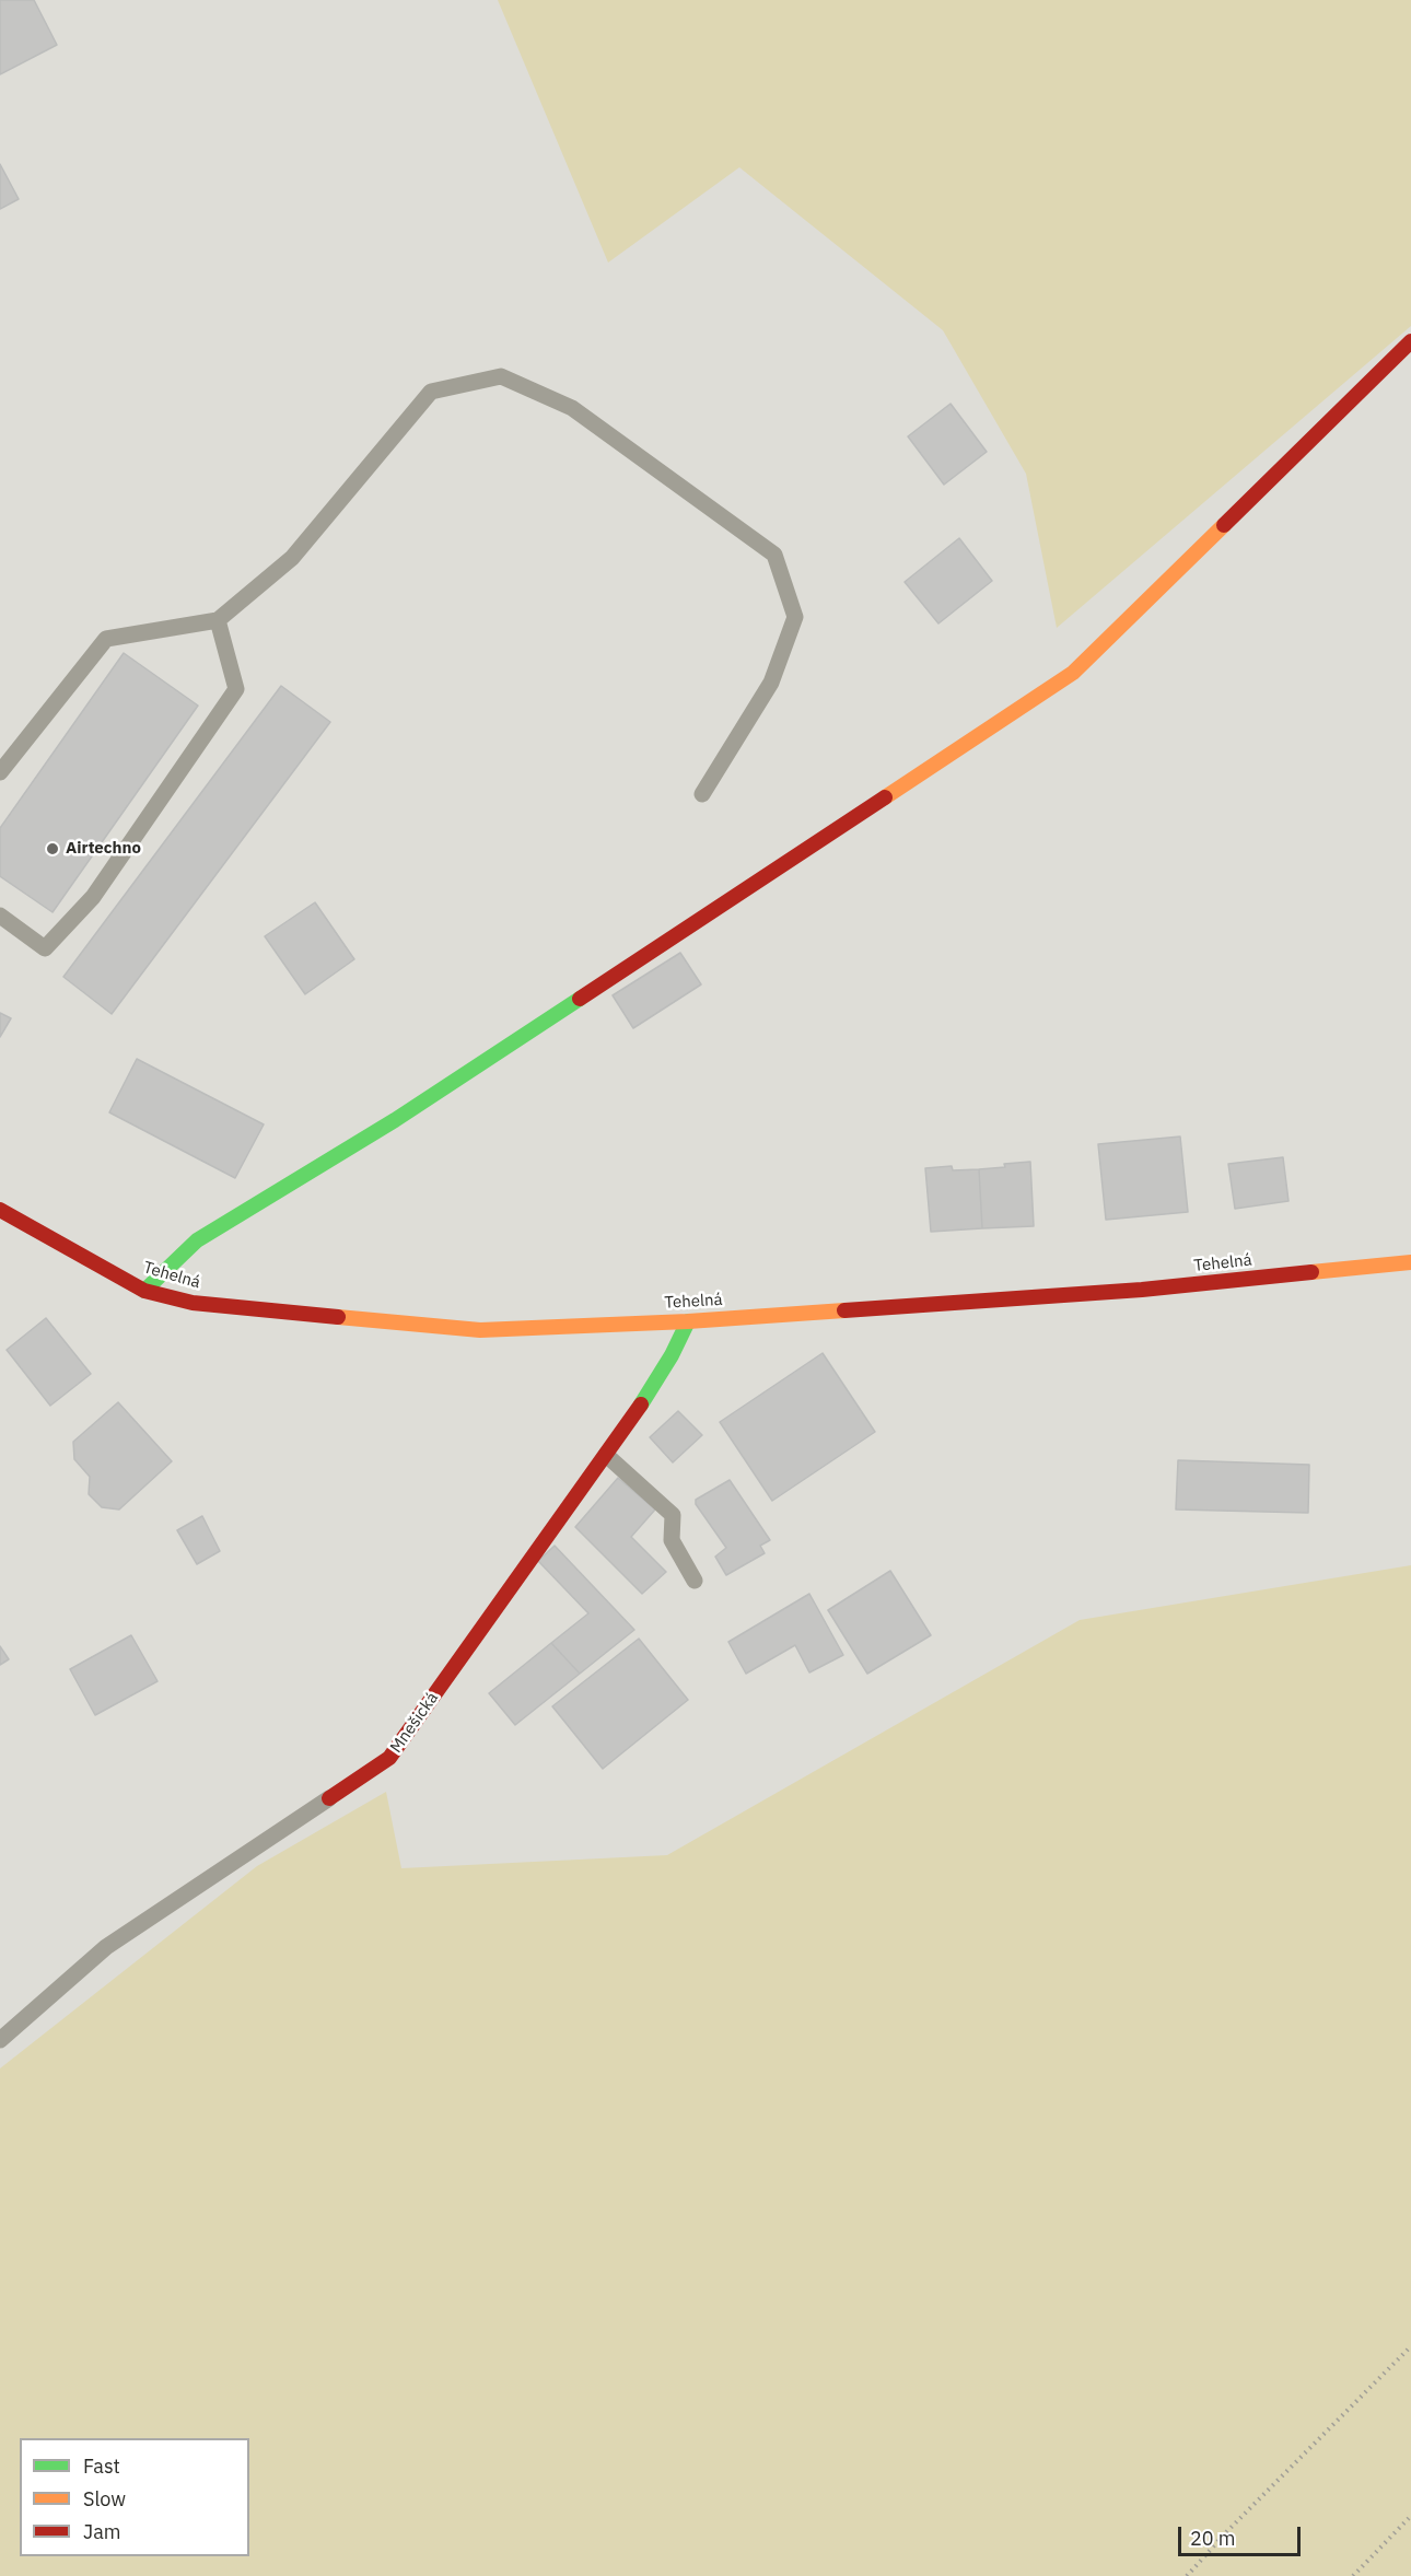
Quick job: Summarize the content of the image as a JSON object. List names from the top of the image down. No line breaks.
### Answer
{"streets":{"street":["Tehelná","Mnešická"]},"crossings":[["Tehelná","Mnešická"]],"places":["Airtechno"],"legend":["Fast","Slow","Jam"],"scale_bar":"20 m"}
